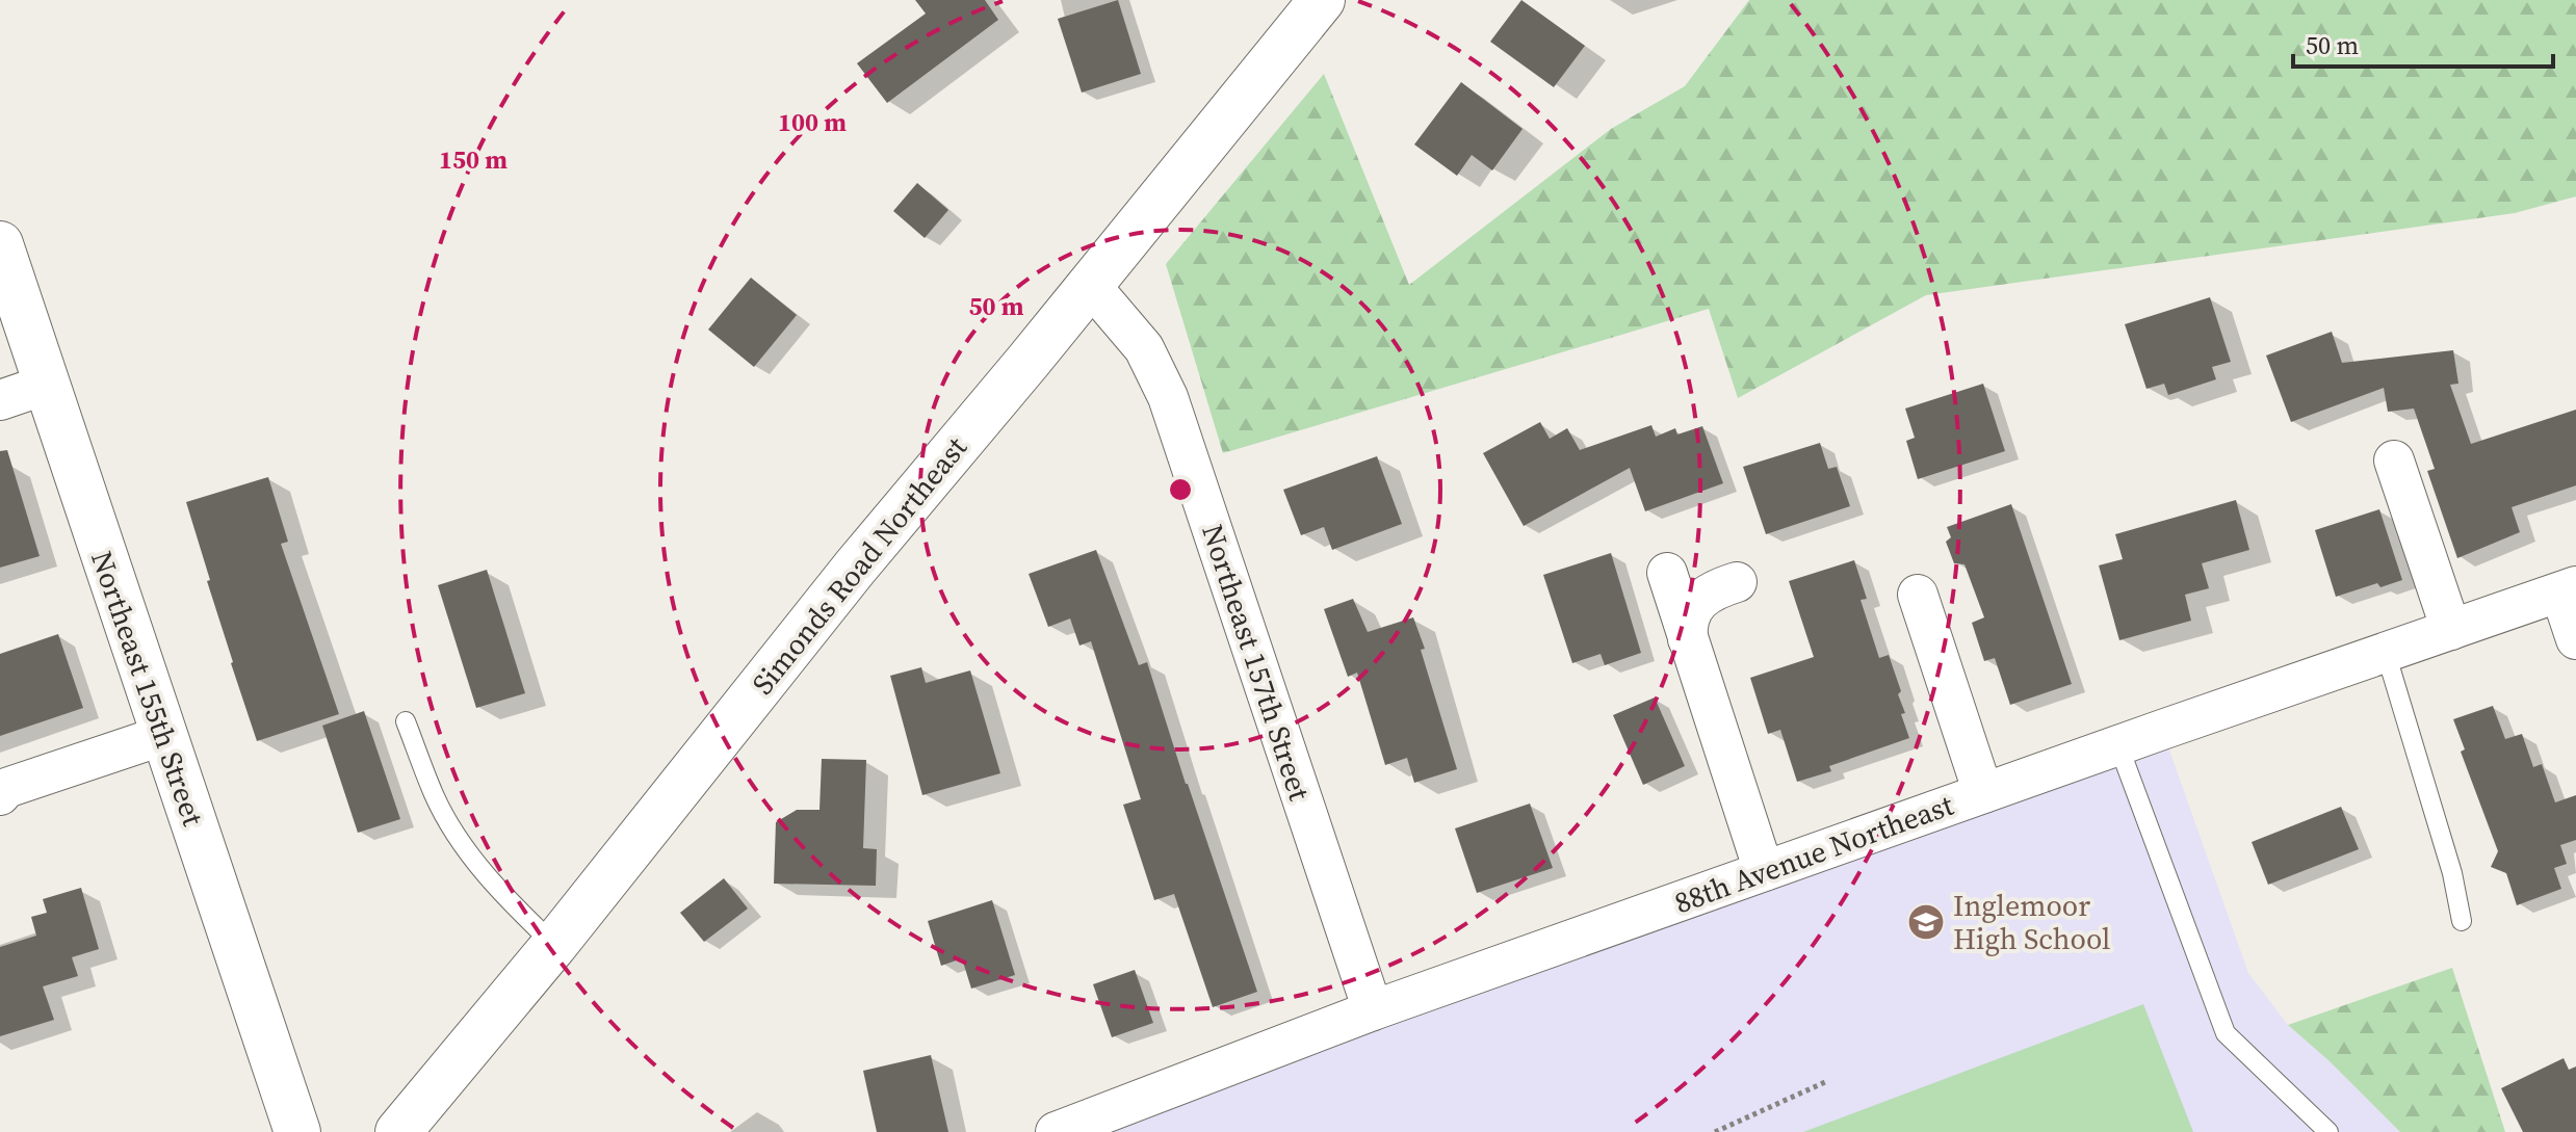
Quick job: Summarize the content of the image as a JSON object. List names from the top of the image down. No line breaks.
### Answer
{"streets":{"main road":["Simonds Road Northeast","Northeast 155th Street"],"street":["Northeast 157th Street","88th Avenue Northeast"]},"crossings":[["Simonds Road Northeast","Northeast 157th Street"],["Northeast 157th Street","88th Avenue Northeast"]],"places":{"school or university":["Inglemoor High School"]},"scale_bar":"50 m","rings":["100 m","150 m","50 m"]}
